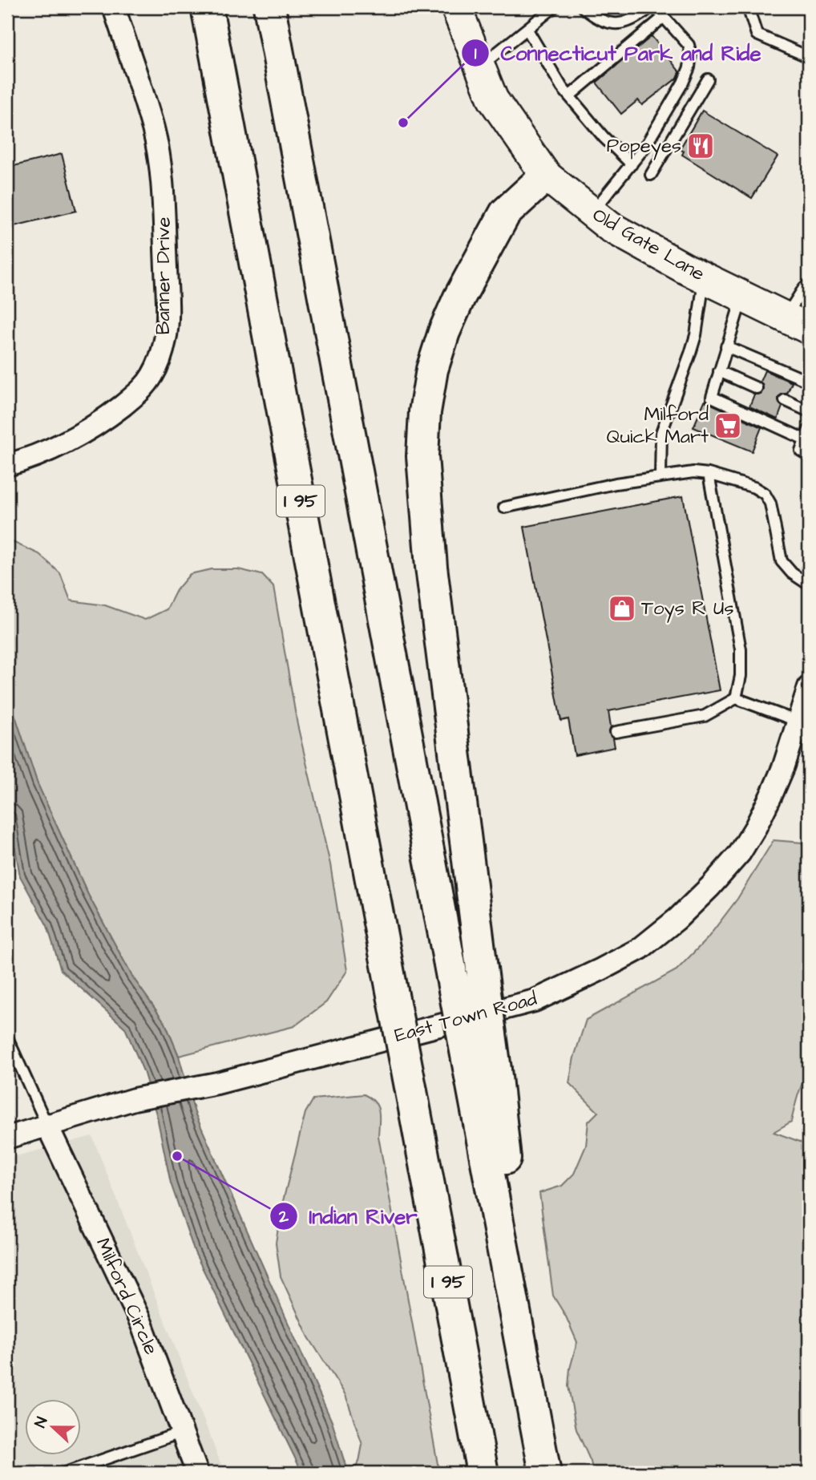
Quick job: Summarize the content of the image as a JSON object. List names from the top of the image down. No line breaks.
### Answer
{"streets":{"highway":["I 95"],"main road":["Old Gate Lane"],"street":["Banner Drive","East Town Road","Milford Circle"]},"crossings":[["East Town Road","Milford Circle"]],"places":{"other":["Connecticut Park and Ride","Indian River"],"restaurant":["Popeyes"],"supermarket":["Milford Quick Mart"],"shop":["Toys R Us"]},"north":"left"}
